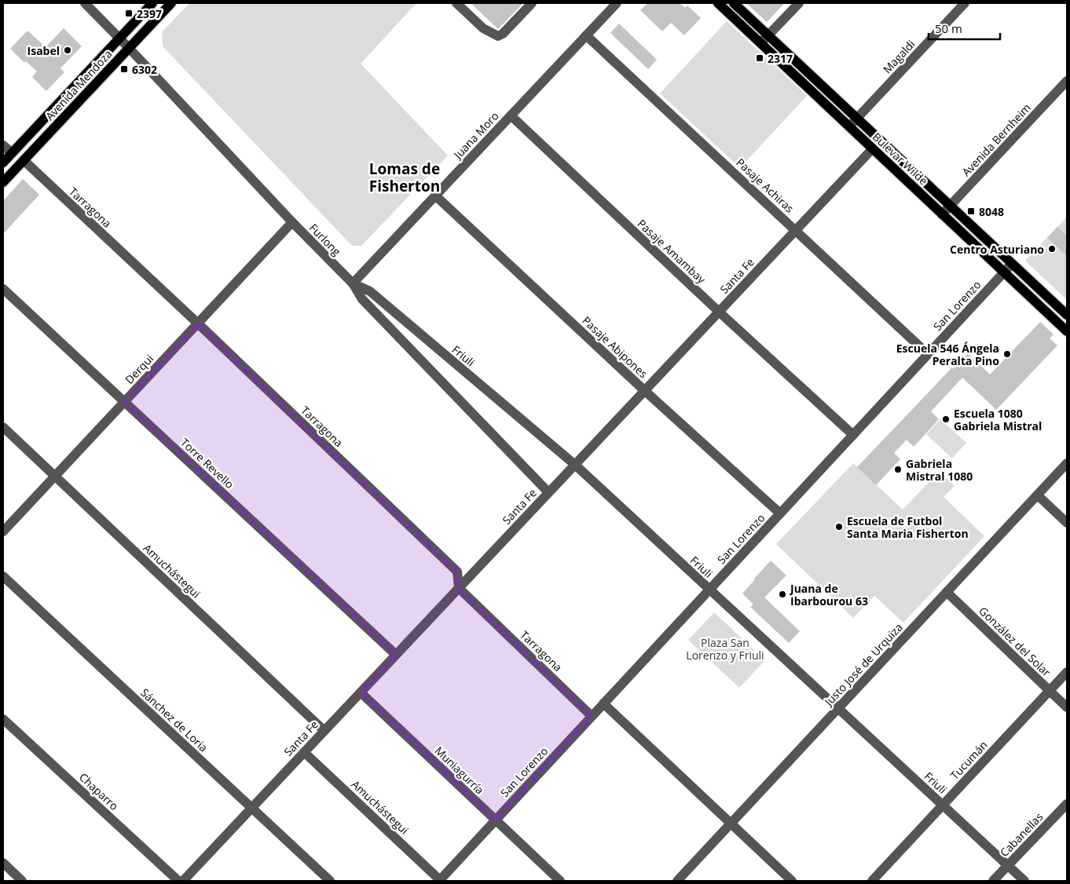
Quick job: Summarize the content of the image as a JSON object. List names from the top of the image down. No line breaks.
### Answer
{"streets":{"main road":["Avenida Mendoza","Bulevar Wilde"],"street":["Magaldi","Juana Moro","Avenida Bernheim","Pasaje Achiras","Tarragona","Furlong","Pasaje Amambay","Santa Fe","San Lorenzo","Pasaje Abipones","Friuli","Derqui","Torre Revello","Amuchástegui","González del Solar","Justo José de Urquiza","Sánchez de Loria","Tucumán","Muniagurría","Chaparro","Cabanellas"]},"crossings":[["Magaldi","Bulevar Wilde"],["Avenida Mendoza","Tarragona"],["Avenida Mendoza","Furlong"],["Juana Moro","Pasaje Achiras"],["Juana Moro","Furlong"],["Juana Moro","Pasaje Amambay"],["Juana Moro","Pasaje Abipones"],["Juana Moro","Friuli"],["Avenida Bernheim","Bulevar Wilde"],["Bulevar Wilde","Santa Fe"],["Bulevar Wilde","San Lorenzo"],["Pasaje Achiras","Santa Fe"],["Pasaje Achiras","San Lorenzo"],["Tarragona","Santa Fe"],["Tarragona","San Lorenzo"],["Tarragona","Derqui"],["Furlong","Santa Fe"],["Furlong","Friuli"],["Furlong","Derqui"],["Pasaje Amambay","Santa Fe"],["Pasaje Amambay","San Lorenzo"],["Santa Fe","Pasaje Abipones"],["Santa Fe","Friuli"],["Santa Fe","Torre Revello"],["Santa Fe","Amuchástegui"],["Santa Fe","Sánchez de Loria"],["Santa Fe","Muniagurría"],["San Lorenzo","Pasaje Abipones"],["San Lorenzo","Friuli"],["San Lorenzo","Amuchástegui"],["San Lorenzo","Muniagurría"],["Friuli","Justo José de Urquiza"],["Friuli","Tucumán"],["Friuli","Cabanellas"],["Derqui","Torre Revello"],["Derqui","Amuchástegui"],["González del Solar","Justo José de Urquiza"],["González del Solar","Tucumán"]],"districts":["Lomas de Fisherton"],"parks":["Plaza San Lorenzo y Friuli"],"places":{"transit":["2397","2317","6302","8048"],"other":["Isabel","Centro Asturiano","Escuela 546 Ángela Peralta Pino","Escuela 1080 Gabriela Mistral","Gabriela Mistral 1080","Escuela de Futbol Santa Maria Fisherton","Juana de Ibarbourou 63"]},"scale_bar":"50 m"}
